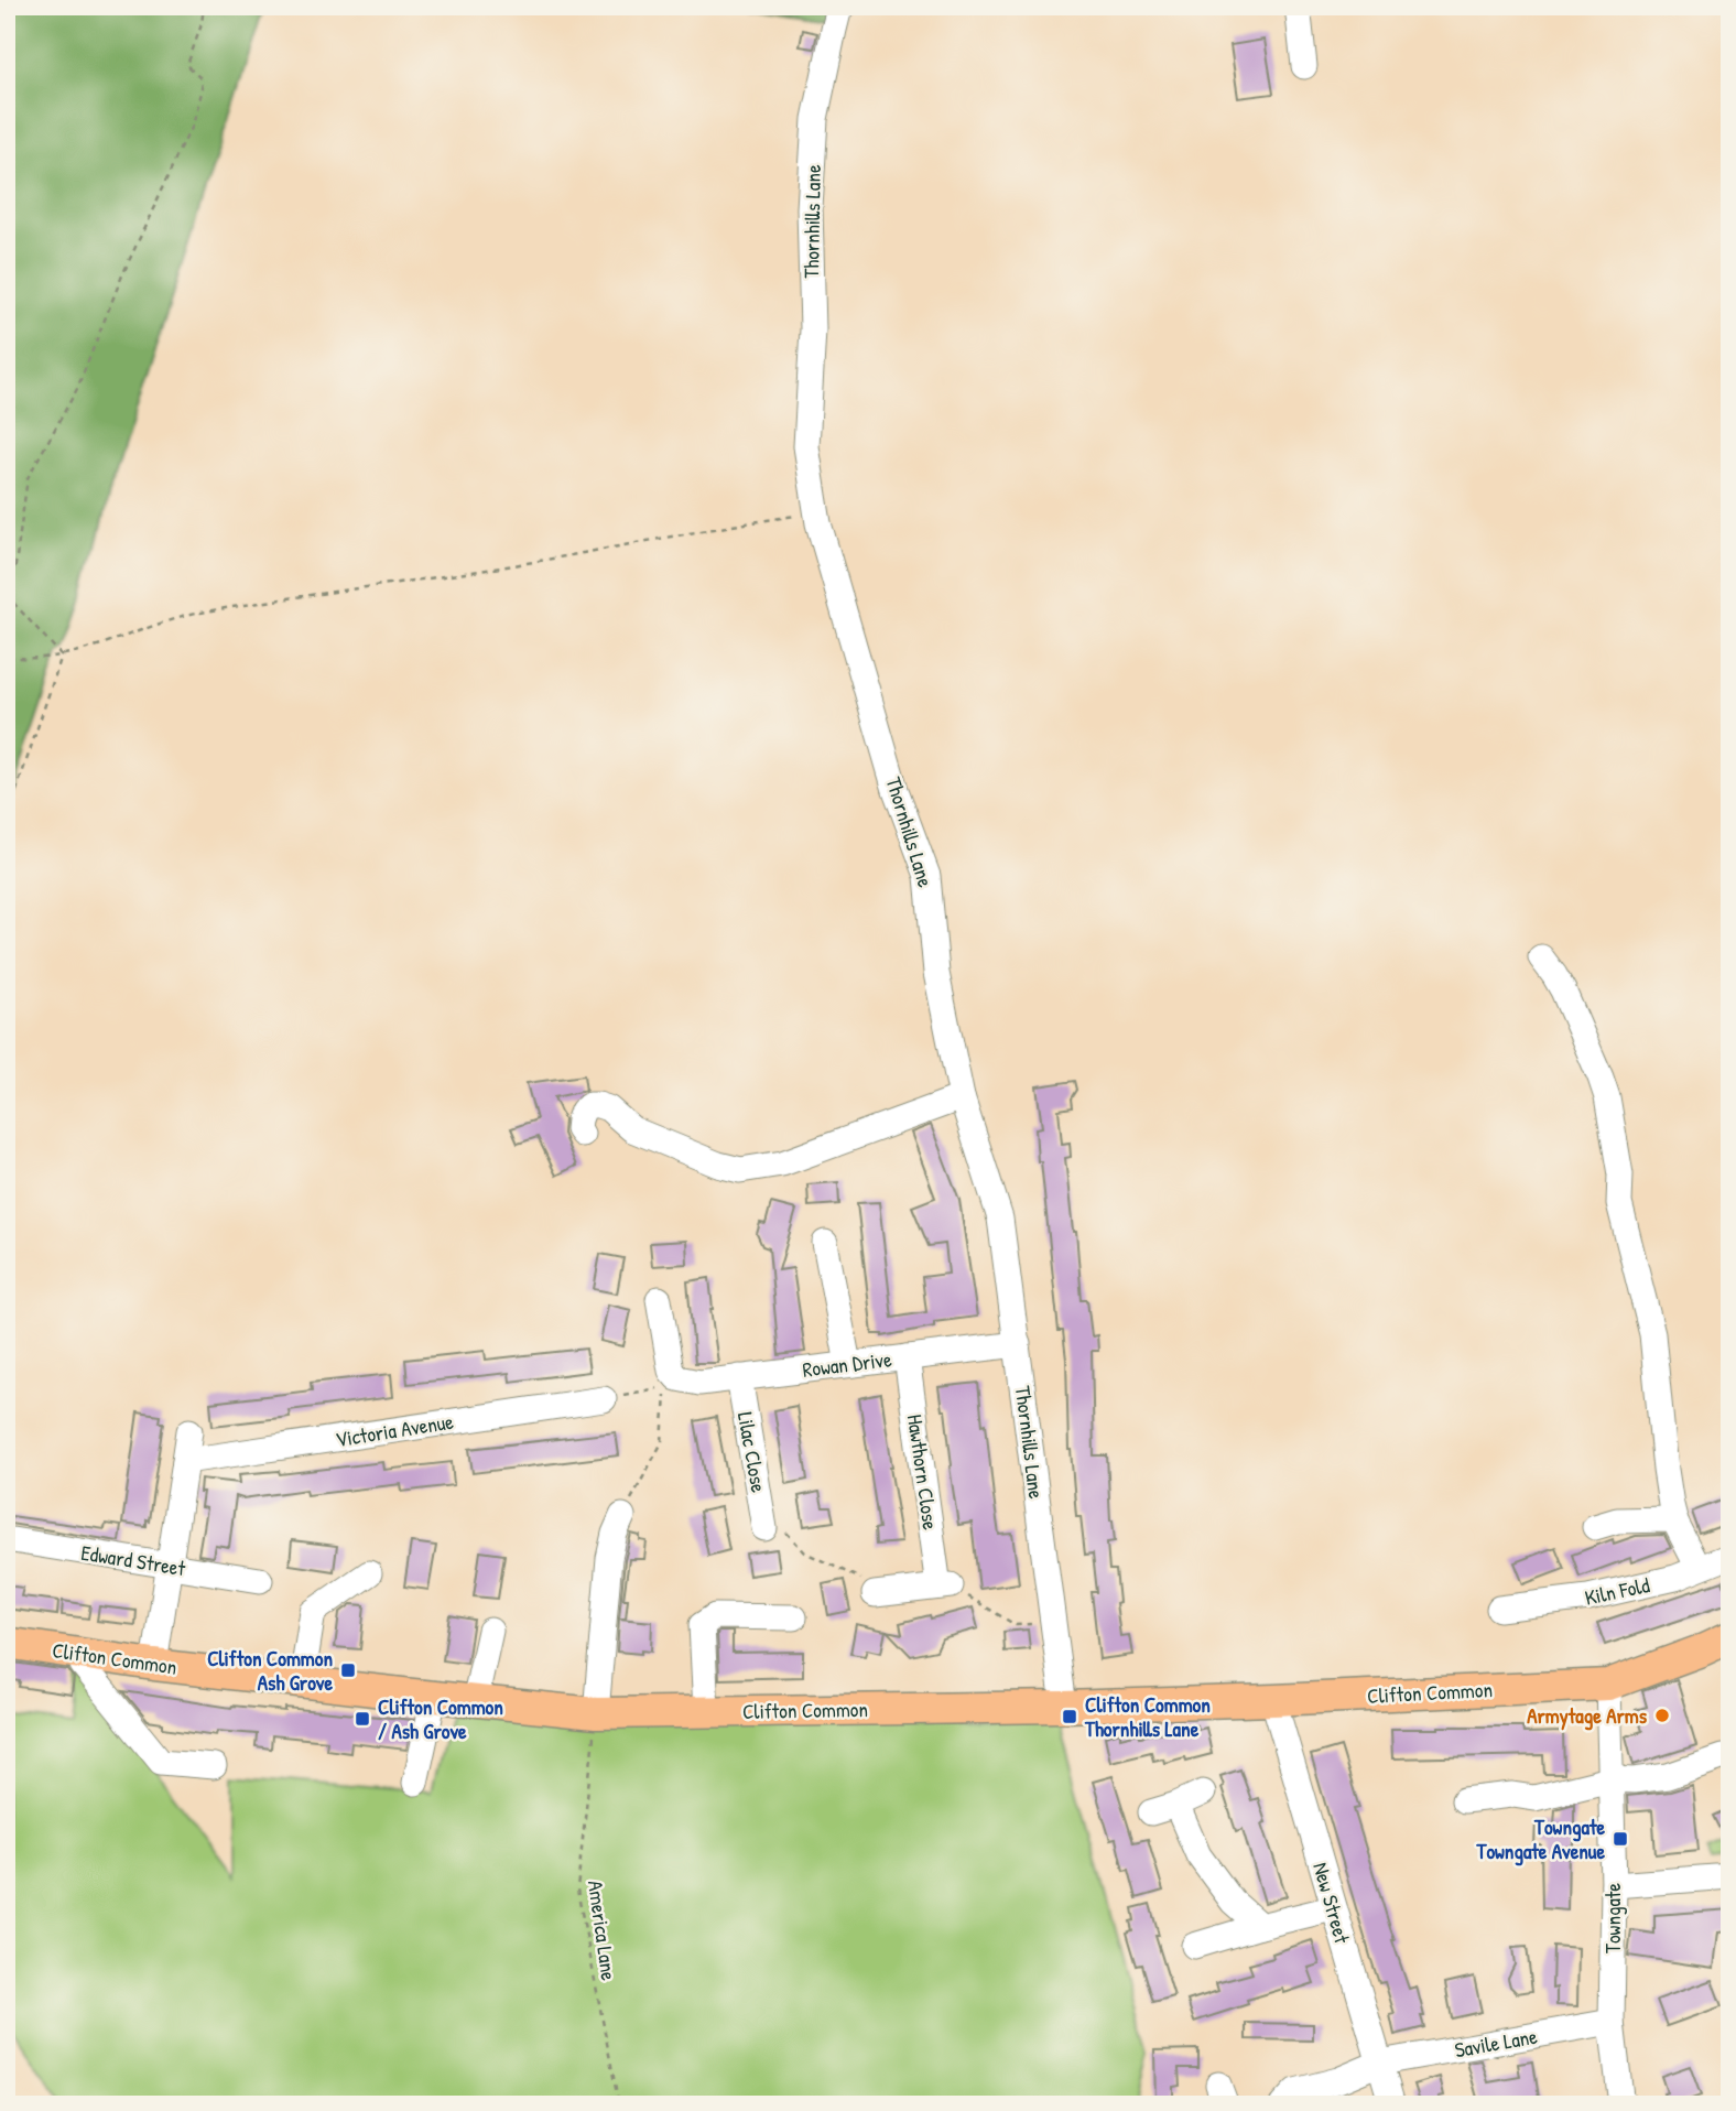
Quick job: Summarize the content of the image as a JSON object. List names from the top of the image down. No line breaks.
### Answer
{"streets":{"main road":["Clifton Common"],"street":["Thornhills Lane","Rowan Drive","Victoria Avenue","Lilac Close","Hawthorn Close","Edward Street","Kiln Fold","New Street","Towngate","Savile Lane"],"path":["America Lane"]},"crossings":[["Thornhills Lane","Rowan Drive"],["Thornhills Lane","Clifton Common"],["Rowan Drive","Lilac Close"],["Rowan Drive","Hawthorn Close"],["Clifton Common","New Street"],["Clifton Common","Towngate"],["Clifton Common","America Lane"],["New Street","Savile Lane"],["Towngate","Savile Lane"]],"places":{"transit":["Clifton Common Ash Grove","Clifton Common Thornhills Lane","Clifton Common / Ash Grove","Towngate Towngate Avenue"],"other":["Armytage Arms"]}}
